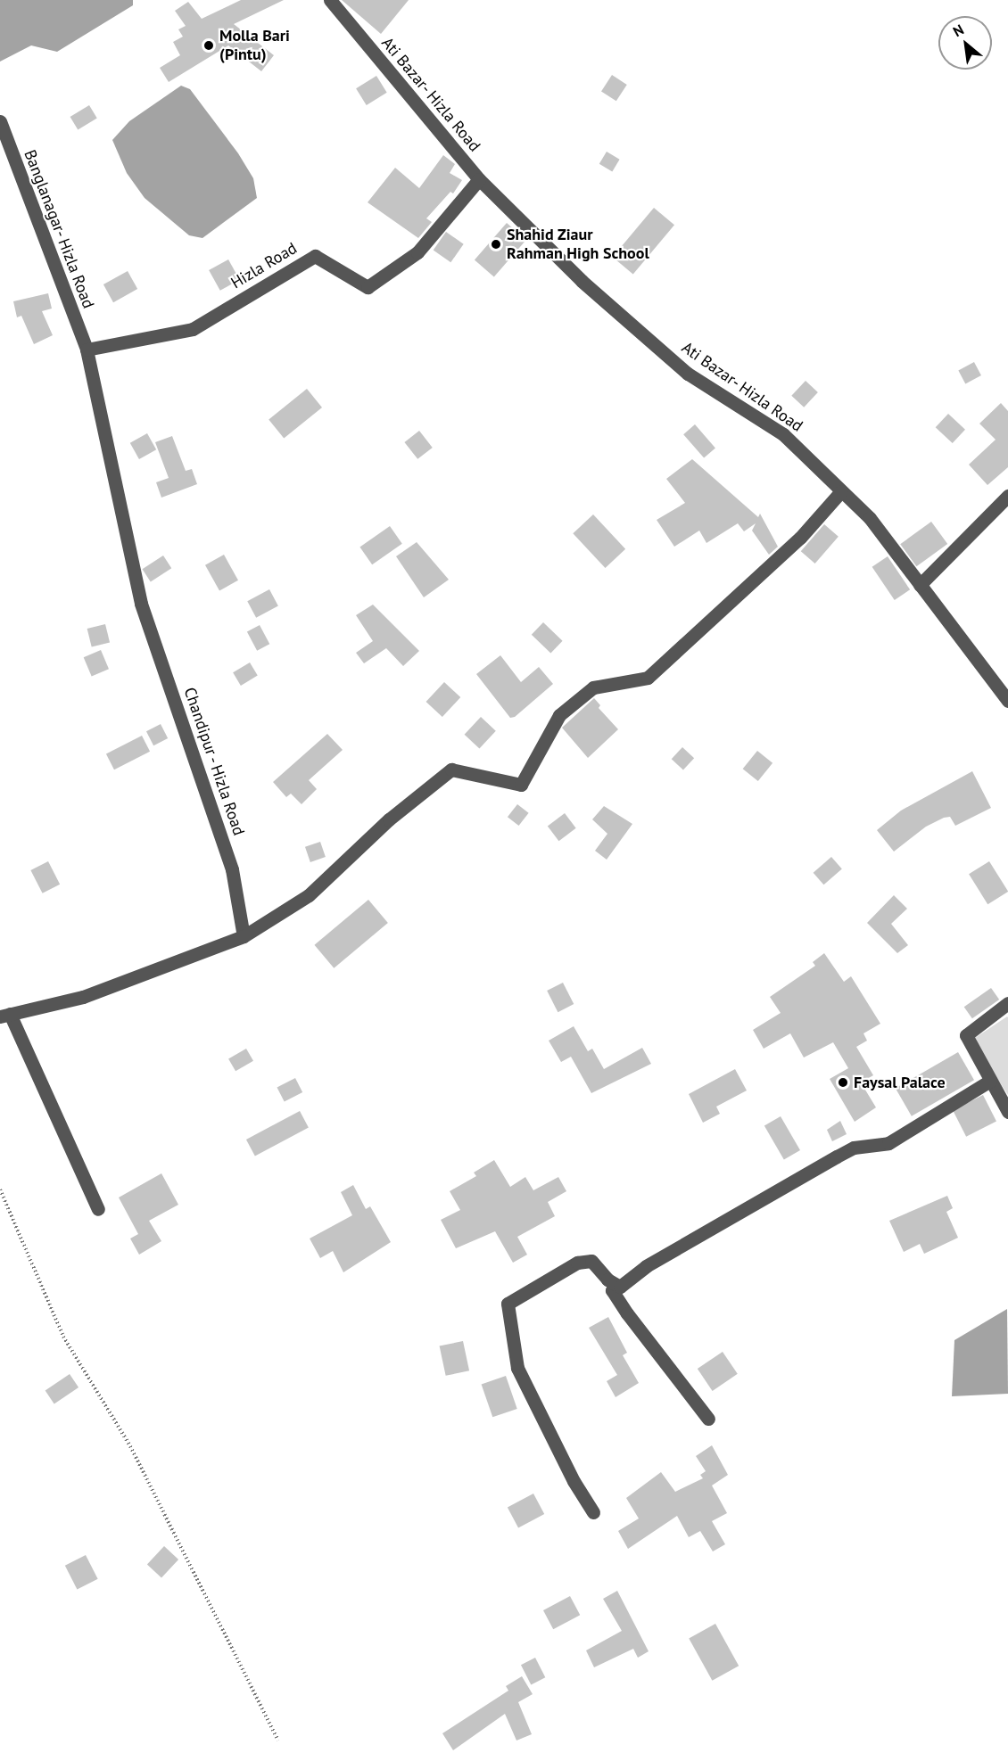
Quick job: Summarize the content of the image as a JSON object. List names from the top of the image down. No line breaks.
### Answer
{"streets":{"street":["Ati Bazar- Hizla Road","Banglanagar- Hizla Road","Hizla Road","Chandipur - Hizla Road"]},"crossings":[["Ati Bazar- Hizla Road","Hizla Road"],["Banglanagar- Hizla Road","Hizla Road"],["Banglanagar- Hizla Road","Chandipur - Hizla Road"],["Hizla Road","Chandipur - Hizla Road"]],"places":["Molla Bari (Pintu)","Shahid Ziaur Rahman High School","Faysal Palace"],"north":"top left"}
